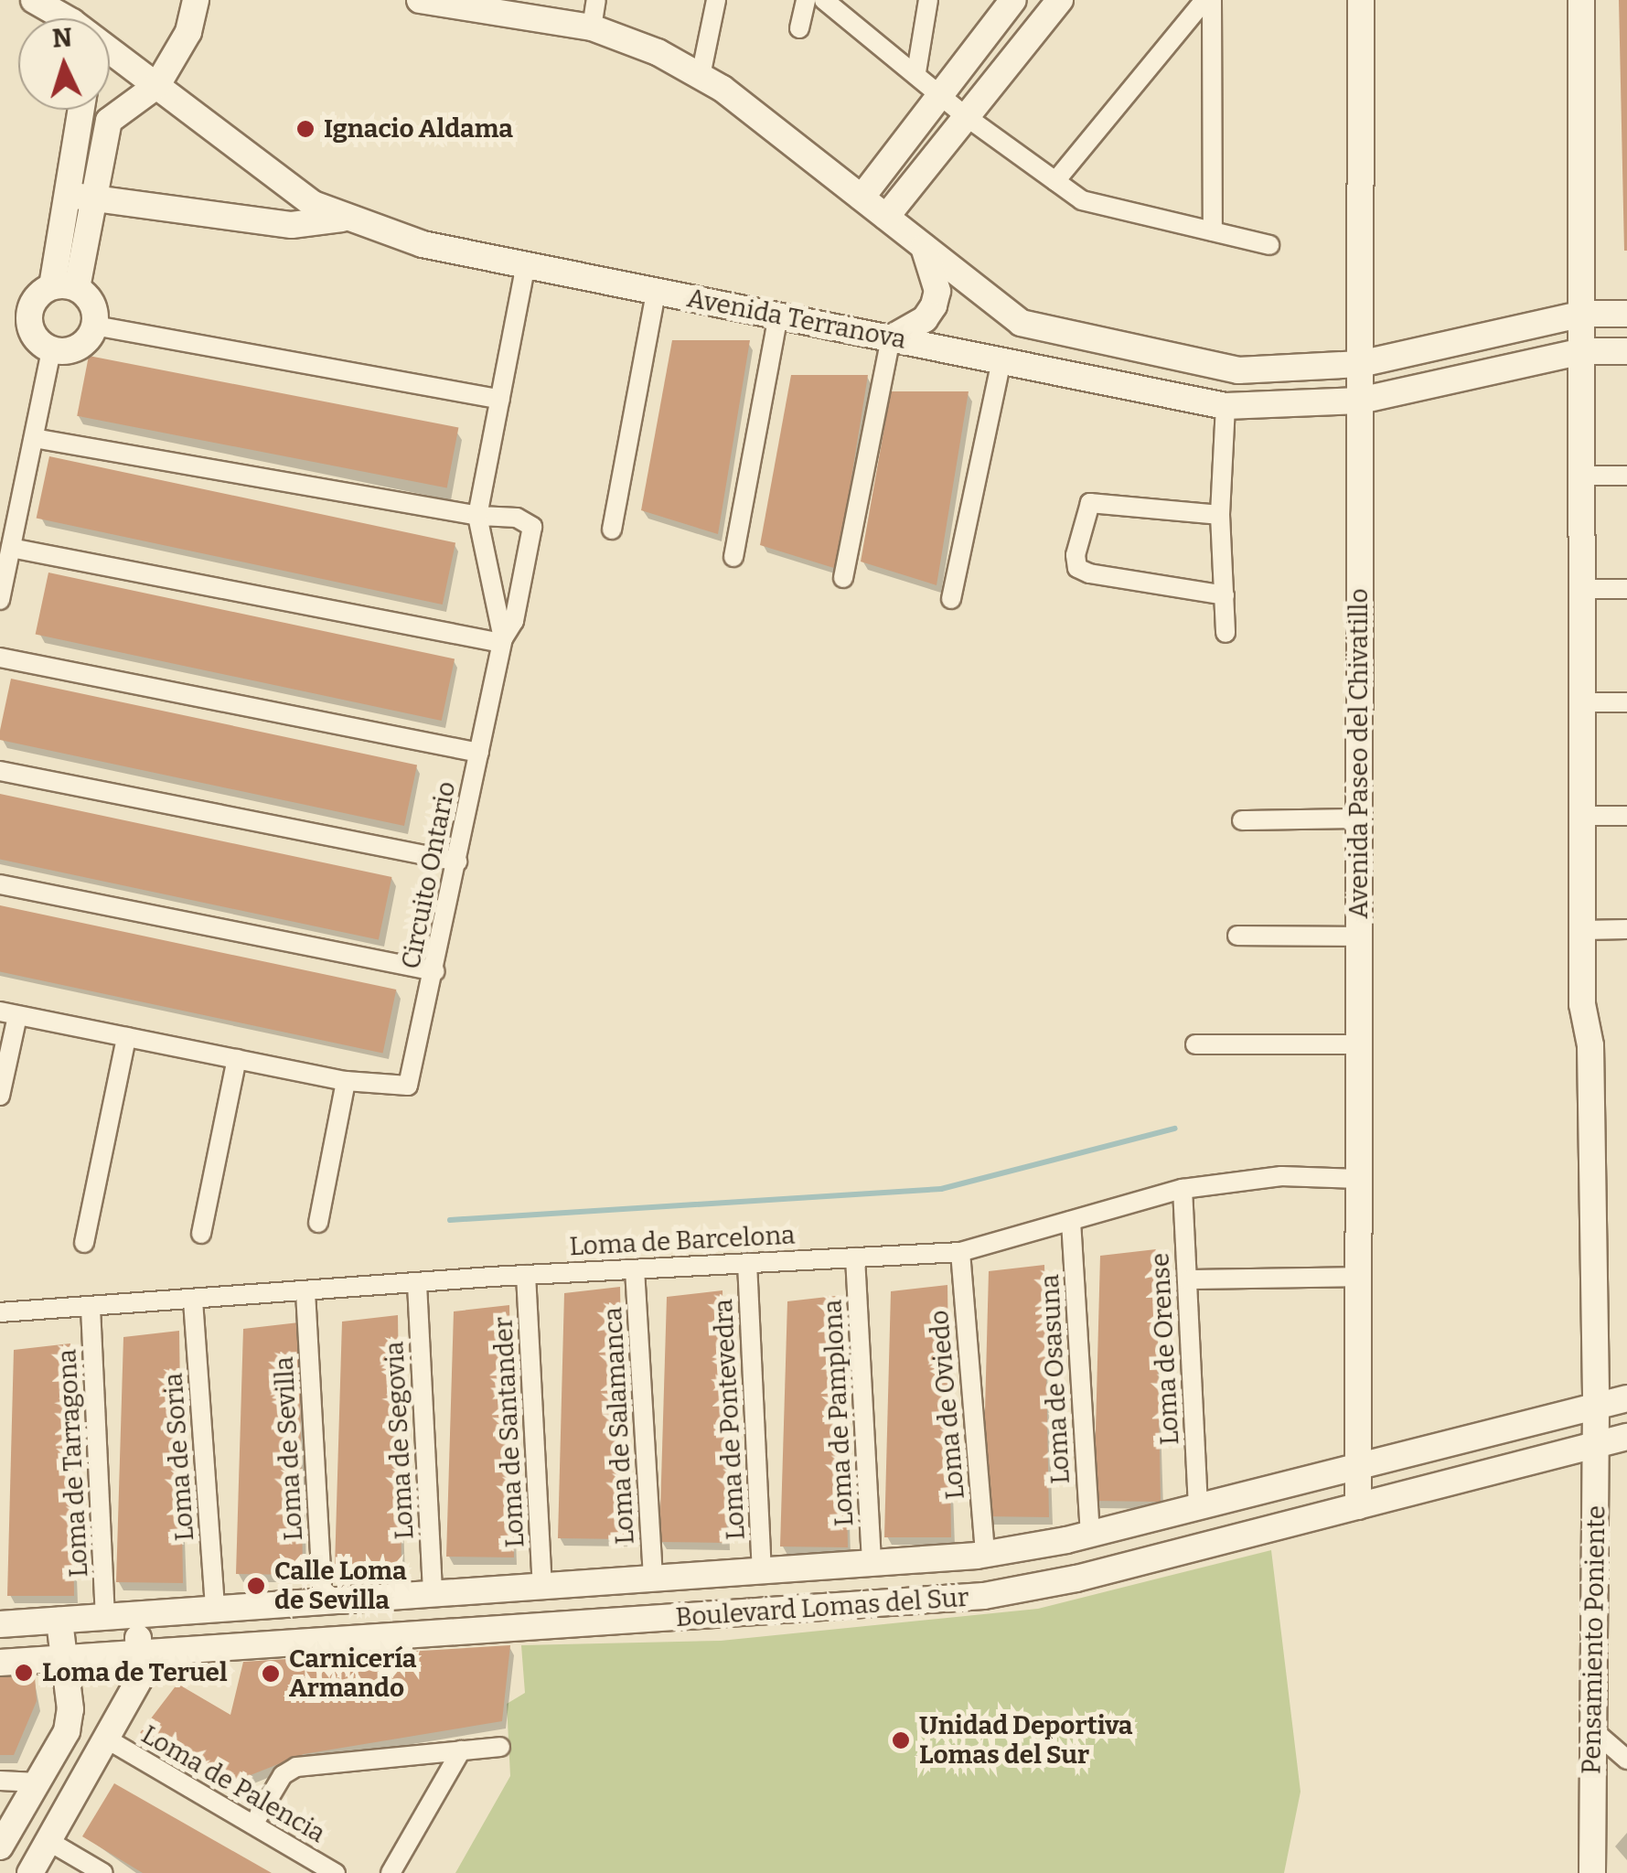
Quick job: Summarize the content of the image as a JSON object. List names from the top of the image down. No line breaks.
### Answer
{"streets":{"street":["Avenida Terranova","Avenida Paseo del Chivatillo","Circuito Ontario","Loma de Barcelona","Loma de Orense","Loma de Osasuna","Loma de Oviedo","Loma de Pamplona","Loma de Pontevedra","Loma de Salamanca","Loma de Santander","Loma de Segovia","Loma de Sevilla","Loma de Soria","Loma de Tarragona","Boulevard Lomas del Sur","Pensamiento Poniente","Loma de Palencia"]},"crossings":[["Avenida Terranova","Avenida Paseo del Chivatillo"],["Avenida Terranova","Circuito Ontario"],["Avenida Paseo del Chivatillo","Loma de Barcelona"],["Avenida Paseo del Chivatillo","Boulevard Lomas del Sur"],["Loma de Barcelona","Loma de Orense"],["Loma de Barcelona","Loma de Osasuna"],["Loma de Barcelona","Loma de Oviedo"],["Loma de Barcelona","Loma de Pamplona"],["Loma de Barcelona","Loma de Pontevedra"],["Loma de Barcelona","Loma de Salamanca"],["Loma de Barcelona","Loma de Santander"],["Loma de Barcelona","Loma de Segovia"],["Loma de Barcelona","Loma de Sevilla"],["Loma de Barcelona","Loma de Soria"],["Loma de Barcelona","Loma de Tarragona"],["Loma de Orense","Boulevard Lomas del Sur"],["Loma de Osasuna","Boulevard Lomas del Sur"],["Loma de Oviedo","Boulevard Lomas del Sur"],["Loma de Pamplona","Boulevard Lomas del Sur"],["Loma de Pontevedra","Boulevard Lomas del Sur"],["Loma de Salamanca","Boulevard Lomas del Sur"],["Loma de Santander","Boulevard Lomas del Sur"],["Loma de Segovia","Boulevard Lomas del Sur"],["Loma de Sevilla","Boulevard Lomas del Sur"],["Loma de Soria","Boulevard Lomas del Sur"],["Loma de Tarragona","Boulevard Lomas del Sur"],["Boulevard Lomas del Sur","Pensamiento Poniente"]],"places":["Ignacio Aldama","Calle Loma de Sevilla","Loma de Teruel","Carnicería Armando","Unidad Deportiva Lomas del Sur"],"north":"top"}
